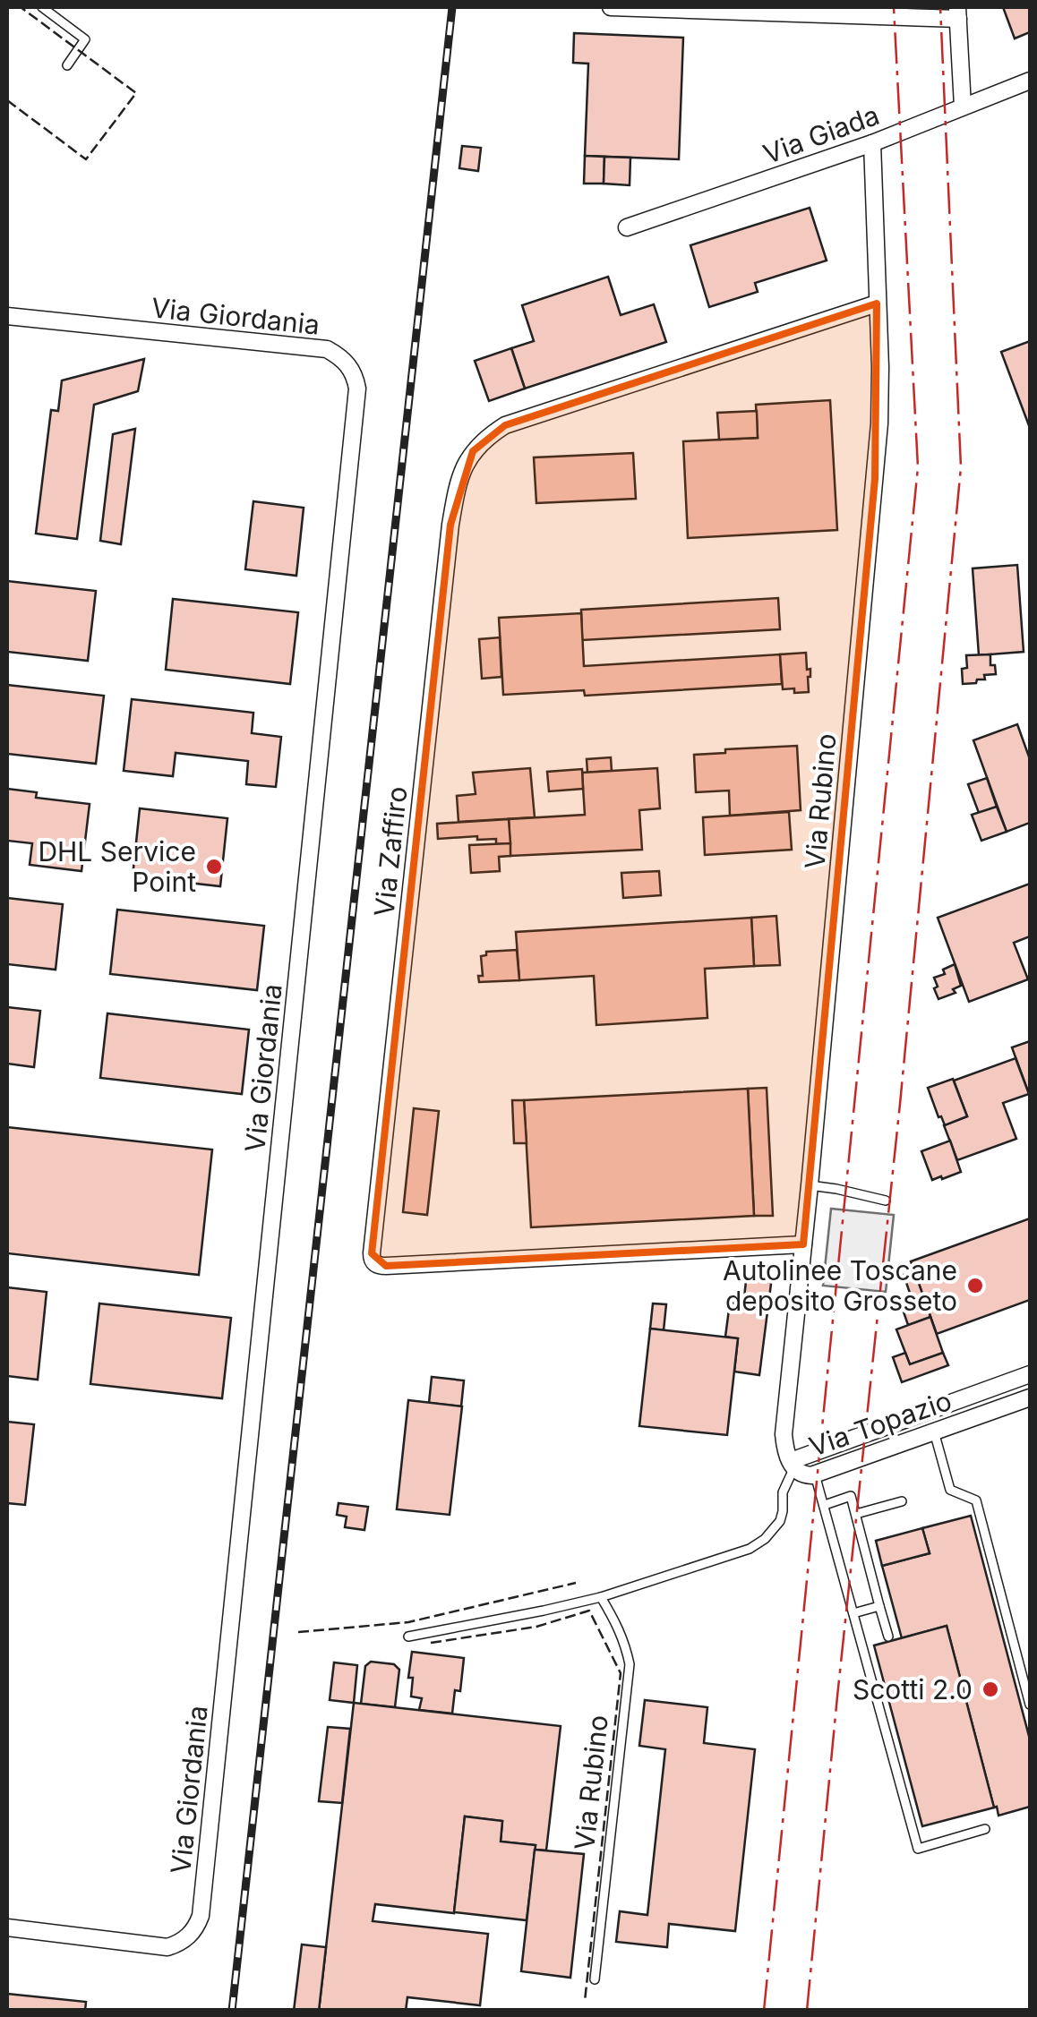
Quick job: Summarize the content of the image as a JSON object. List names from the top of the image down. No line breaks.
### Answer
{"streets":{"street":["Via Giada","Via Giordania","Via Rubino","Via Zaffiro","Via Topazio"]},"crossings":[["Via Giada","Via Rubino"],["Via Rubino","Via Zaffiro"],["Via Rubino","Via Topazio"]],"places":["DHL Service Point","Autolinee Toscane deposito Grosseto","Scotti 2.0"]}
